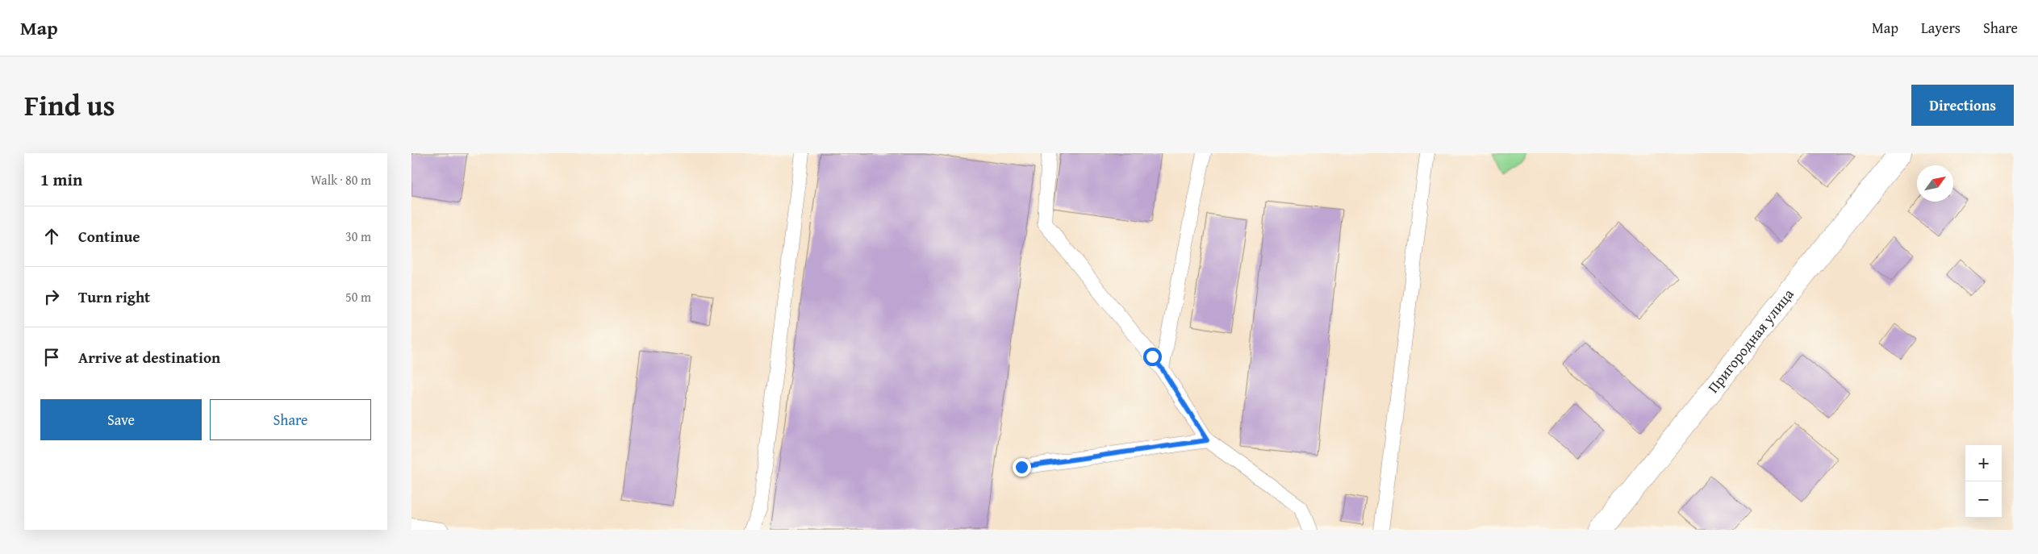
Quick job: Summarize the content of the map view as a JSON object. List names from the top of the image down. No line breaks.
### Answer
{"streets":{"street":["Пригородная улица"]},"north":"top right","page":{"header":"Map","nav":["Map","Layers","Share"],"title":"Find us","buttons":["Directions",["Save","Share"]],"heading":["1 min","Walk · 80 m"],"list":[["Continue","30 m"],["Turn right","50 m"],"Arrive at destination"],"map_buttons":["+","−"]}}
